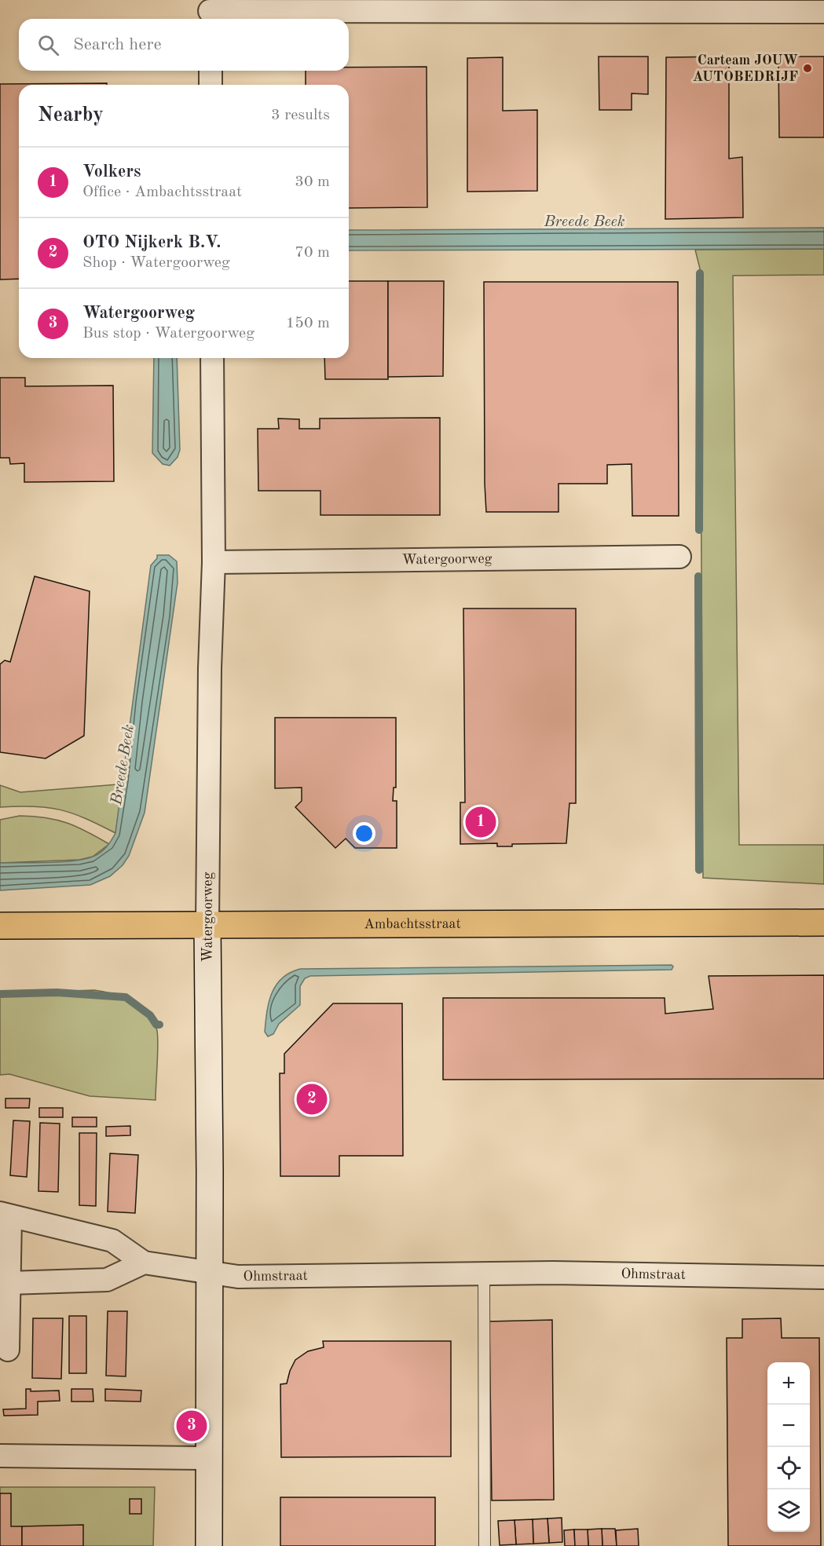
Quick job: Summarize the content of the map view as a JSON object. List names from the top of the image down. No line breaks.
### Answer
{"streets":{"main road":["Ambachtsstraat"],"street":["Watergoorweg","Ohmstraat"]},"crossings":[["Watergoorweg","Ambachtsstraat"],["Watergoorweg","Ohmstraat"]],"water":["Breede Beek"],"places":["Carteam JOUW AUTOBEDRIJF"],"page":{"search":"Search here","heading":["Nearby","3 results"],"list":[{"mark":"1","name":"Volkers","note":"Office · Ambachtsstraat","value":"30 m"},{"mark":"2","name":"OTO Nijkerk B.V.","note":"Shop · Watergoorweg","value":"70 m"},{"mark":"3","name":"Watergoorweg","note":"Bus stop · Watergoorweg","value":"150 m"}],"pins":["1","2","3"],"map_buttons":["+","−"]}}
